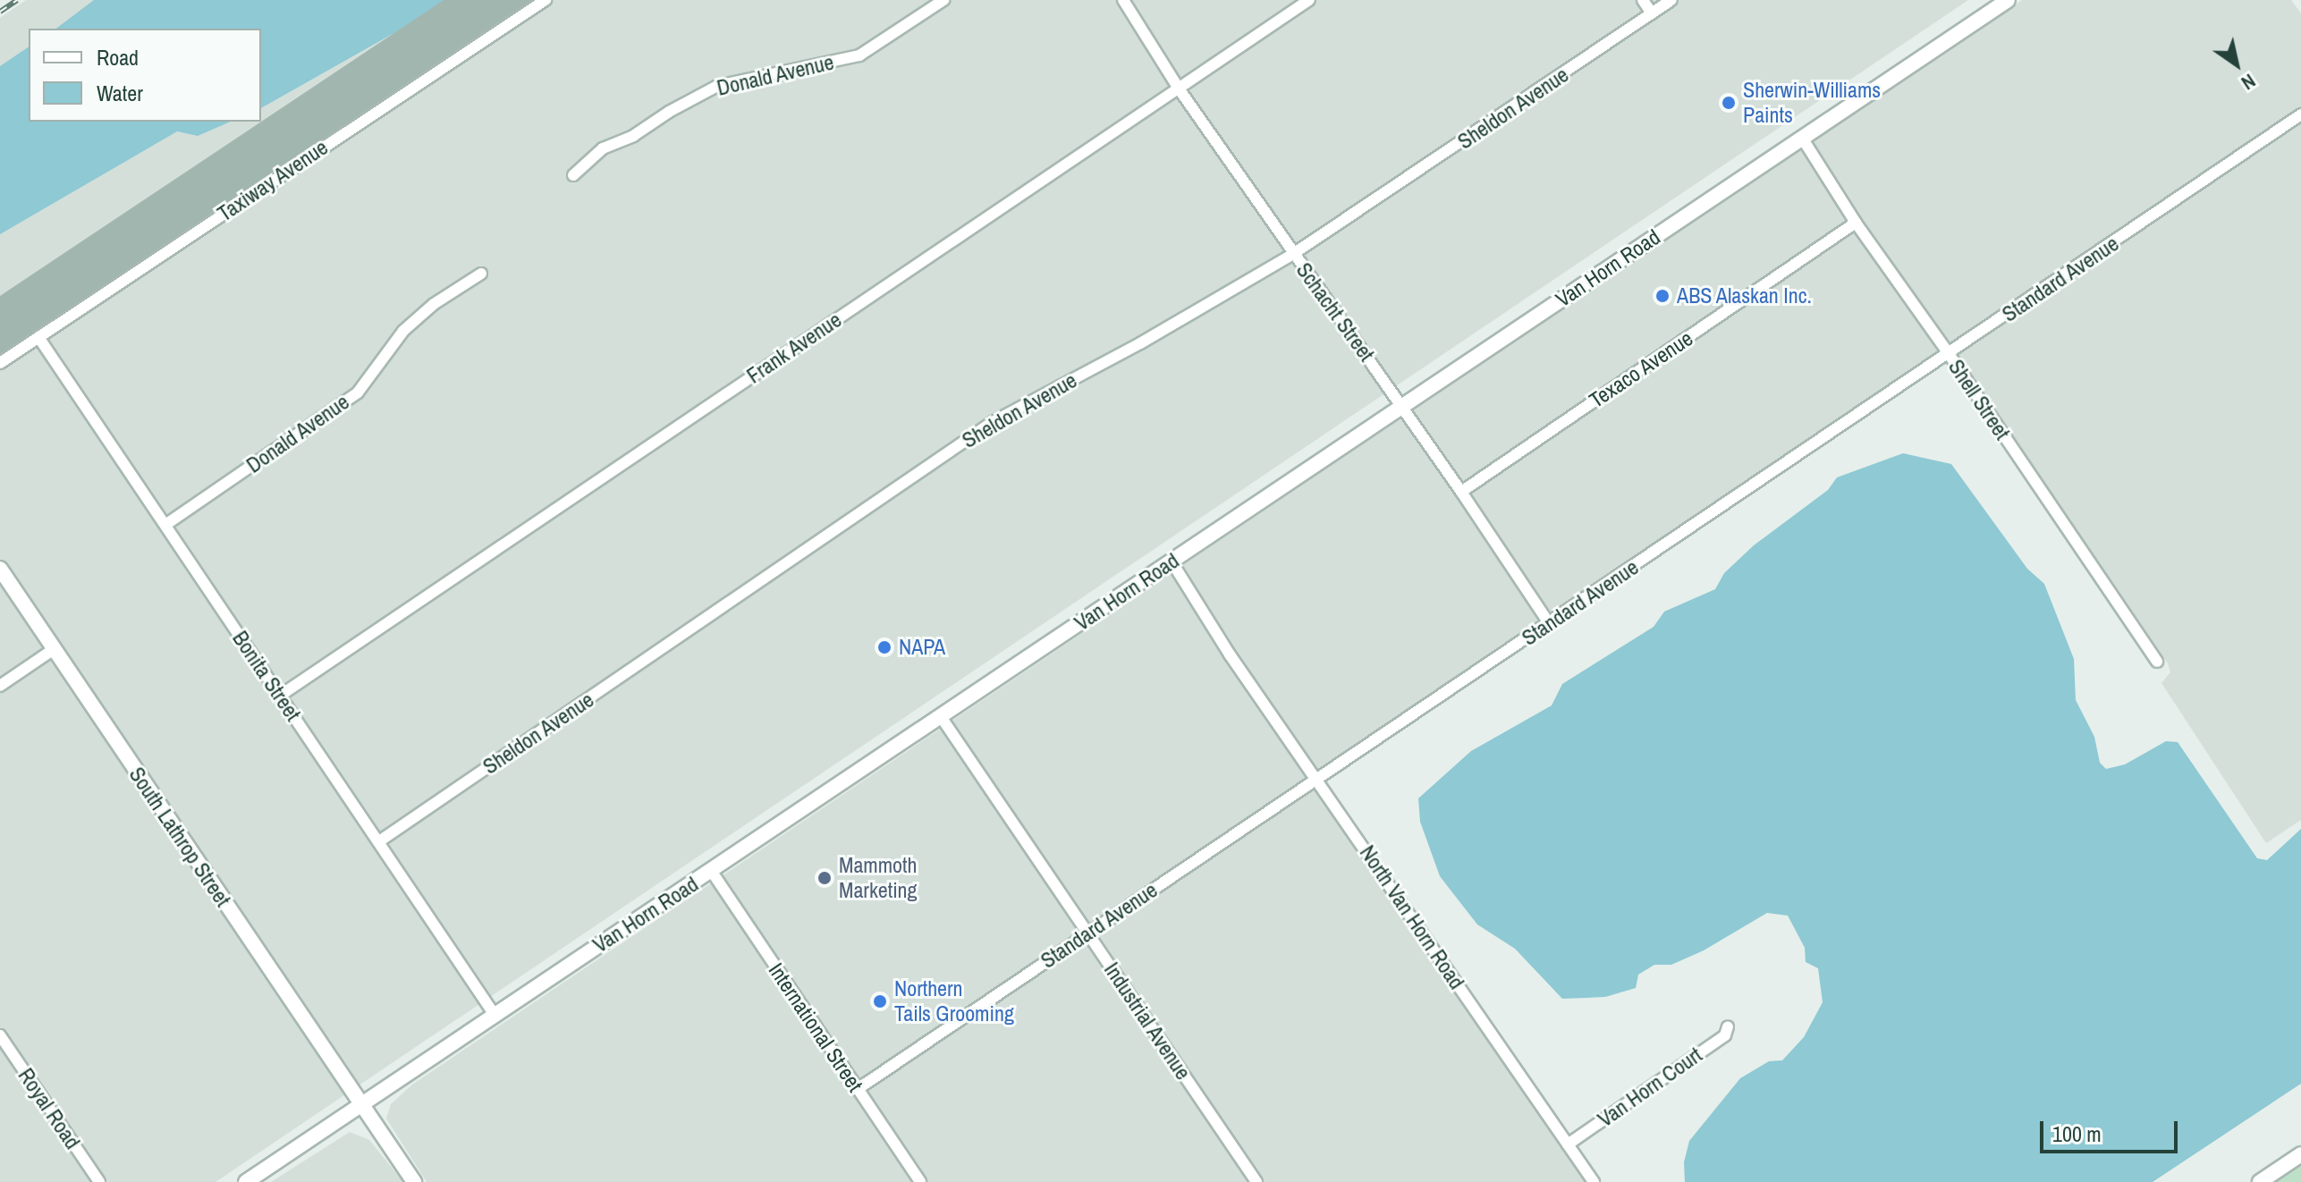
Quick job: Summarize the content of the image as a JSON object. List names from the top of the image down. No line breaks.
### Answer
{"streets":{"main road":["Van Horn Road","South Lathrop Street"],"street":["Donald Avenue","Sheldon Avenue","Taxiway Avenue","Standard Avenue","Schacht Street","Frank Avenue","Texaco Avenue","Shell Street","Bonita Street","North Van Horn Road","Industrial Avenue","International Street","Van Horn Court","Royal Road"]},"crossings":[["Donald Avenue","Bonita Street"],["Sheldon Avenue","Schacht Street"],["Sheldon Avenue","Bonita Street"],["Taxiway Avenue","Bonita Street"],["Van Horn Road","Schacht Street"],["Van Horn Road","Shell Street"],["Van Horn Road","Bonita Street"],["Van Horn Road","South Lathrop Street"],["Van Horn Road","North Van Horn Road"],["Van Horn Road","Industrial Avenue"],["Van Horn Road","International Street"],["Standard Avenue","Schacht Street"],["Standard Avenue","Shell Street"],["Standard Avenue","North Van Horn Road"],["Standard Avenue","Industrial Avenue"],["Standard Avenue","International Street"],["Schacht Street","Frank Avenue"],["Schacht Street","Texaco Avenue"],["Frank Avenue","Bonita Street"],["Texaco Avenue","Shell Street"],["North Van Horn Road","Van Horn Court"]],"places":["Sherwin-Williams Paints","ABS Alaskan Inc.","NAPA","Mammoth Marketing","Northern Tails Grooming"],"legend":["Road","Water"],"scale_bar":"100 m","north":"bottom right"}
